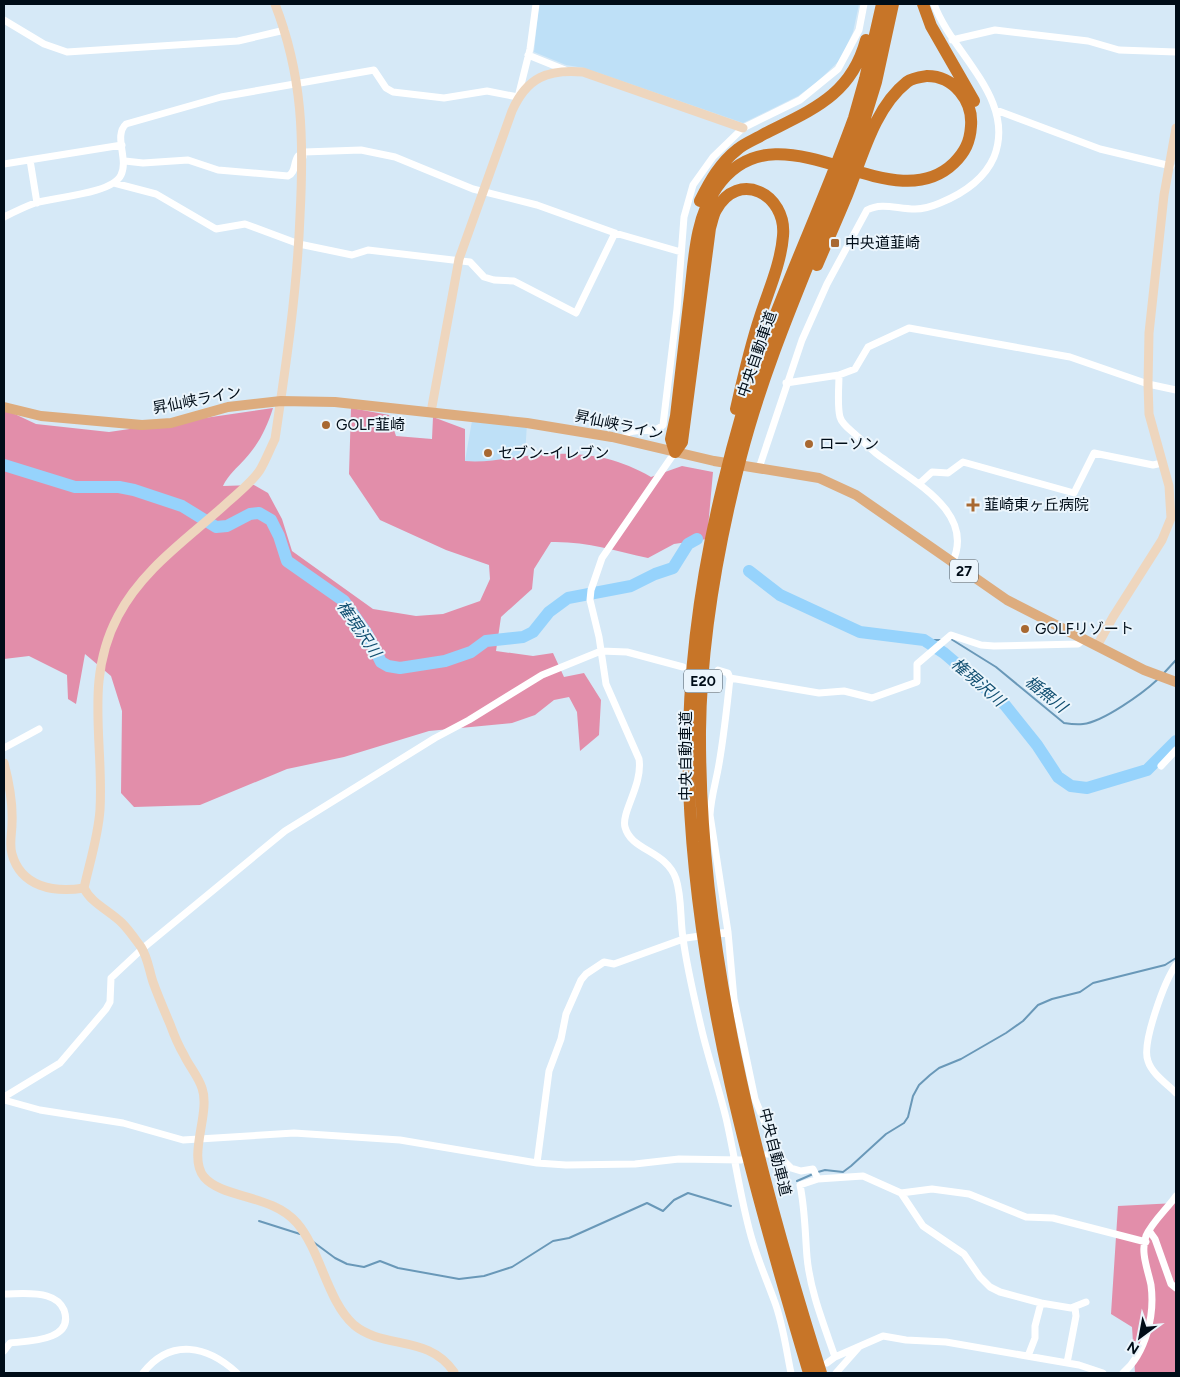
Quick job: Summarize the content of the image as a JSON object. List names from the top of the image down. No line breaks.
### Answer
{"streets":{"highway":["中央自動車道","E20"],"main road":["昇仙峡ライン","27"]},"water":["権現沢川","楯無川"],"places":{"transit":["中央道韮崎"],"other":["GOLF韮崎","ローソン","セブン-イレブン","GOLFリゾート"],"health":["韮崎東ヶ丘病院"]},"north":"bottom left"}
